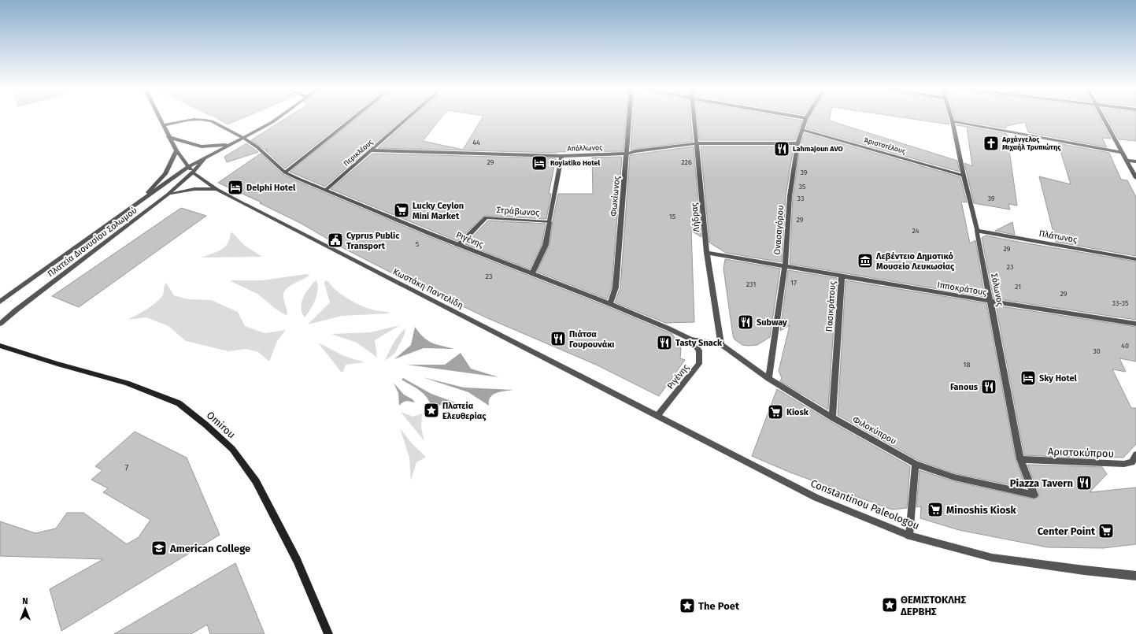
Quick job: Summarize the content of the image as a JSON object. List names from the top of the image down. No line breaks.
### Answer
{"streets":{"main road":["Omirou"],"street":["Ἀριστοτέλους","Απόλλωνος","Περικλέους","Φωκίωνος","Στράβωνος","Λήδρας","Ονασαγόρου","Πλάτωνος","Ριγένης","Πλατεία Διονυσίου Σολωμού","Kωστάκη Παντελίδη","Ιπποκράτους","Σόλωνος","Πασικράτους","Φιλοκύπρου","Αριστοκύπρου","Constantinou Paleologou"]},"crossings":[["Ἀριστοτέλους","Ονασαγόρου"],["Ἀριστοτέλους","Σόλωνος"],["Απόλλωνος","Περικλέους"],["Απόλλωνος","Φωκίωνος"],["Απόλλωνος","Λήδρας"],["Απόλλωνος","Ονασαγόρου"],["Περικλέους","Ριγένης"],["Φωκίωνος","Ριγένης"],["Στράβωνος","Ριγένης"],["Λήδρας","Πασικράτους"],["Λήδρας","Φιλοκύπρου"],["Ονασαγόρου","Πασικράτους"],["Ονασαγόρου","Φιλοκύπρου"],["Πλάτωνος","Σόλωνος"],["Ριγένης","Kωστάκη Παντελίδη"],["Ριγένης","Constantinou Paleologou"],["Πλατεία Διονυσίου Σολωμού","Kωστάκη Παντελίδη"],["Kωστάκη Παντελίδη","Constantinou Paleologou"],["Ιπποκράτους","Σόλωνος"],["Ιπποκράτους","Πασικράτους"],["Σόλωνος","Φιλοκύπρου"],["Σόλωνος","Αριστοκύπρου"],["Πασικράτους","Φιλοκύπρου"]],"places":{"church":["Αρχάγγελος Μιχαήλ Τρυπιώτης"],"restaurant":["Lahmajoun AVO","Subway","Πιάτσα Γουρουνάκι","Tasty Snack","Fanous","Piazza Tavern"],"hotel":["Royiatiko Hotel","Delphi Hotel","Sky Hotel"],"supermarket":["Lucky Ceylon Mini Market","Kiosk","Minoshis Kiosk","Center Point"],"public building":["Cyprus Public Transport"],"museum":["Λεβέντειο Δημοτικό Μουσείο Λευκωσίας"],"place":["Πλατεία Ελευθερίας","ΘΕΜΙΣΤΟΚΛΗΣ ΔΕΡΒΗΣ","The Poet"],"school or university":["American College"]},"house_numbers":["44","29","226","39","35","33","39","15","29","24","5","29","23","23","17","231","21","29","33-35","40","30","18","7"],"north":"top"}
